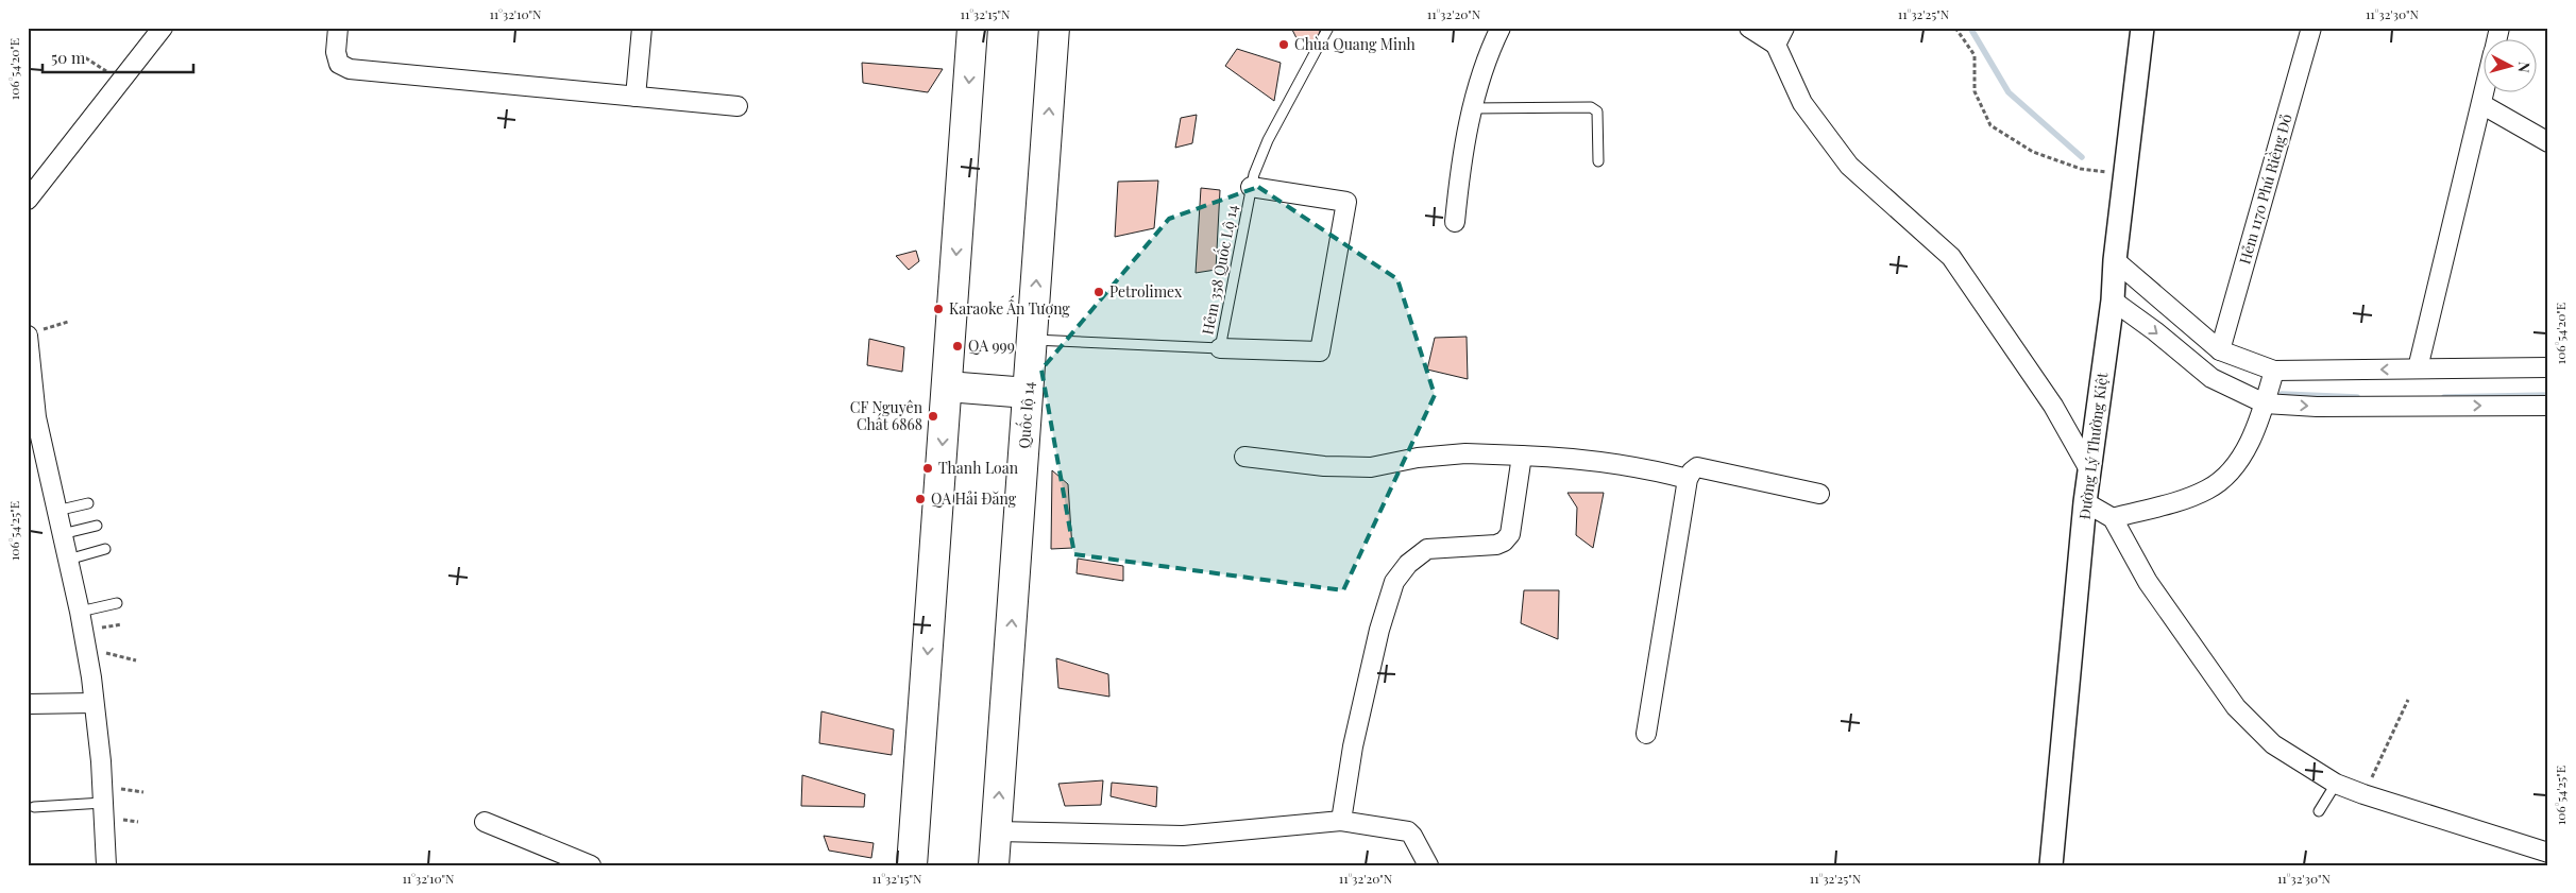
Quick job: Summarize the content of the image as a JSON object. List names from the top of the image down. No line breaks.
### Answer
{"streets":{"highway":["Quốc lộ 14"],"street":["Hẻm 1170 Phú Riềng Đỏ","Đường Lý Thường Kiệt"],"lane":["Hẻm 358 Quốc Lộ 14"]},"crossings":[["Hẻm 358 Quốc Lộ 14","Quốc lộ 14"]],"places":["Chùa Quang Minh","Petrolimex","Karaoke Ấn Tượng","QA 999","CF Nguyên Chất 6868","Thanh Loan","QA Hải Đăng"],"scale_bar":"50 m","north":"right","coordinates":["11°32'10\"N","11°32'15\"N","11°32'20\"N","11°32'25\"N","11°32'30\"N","106°54'20\"E","106°54'25\"E"]}
